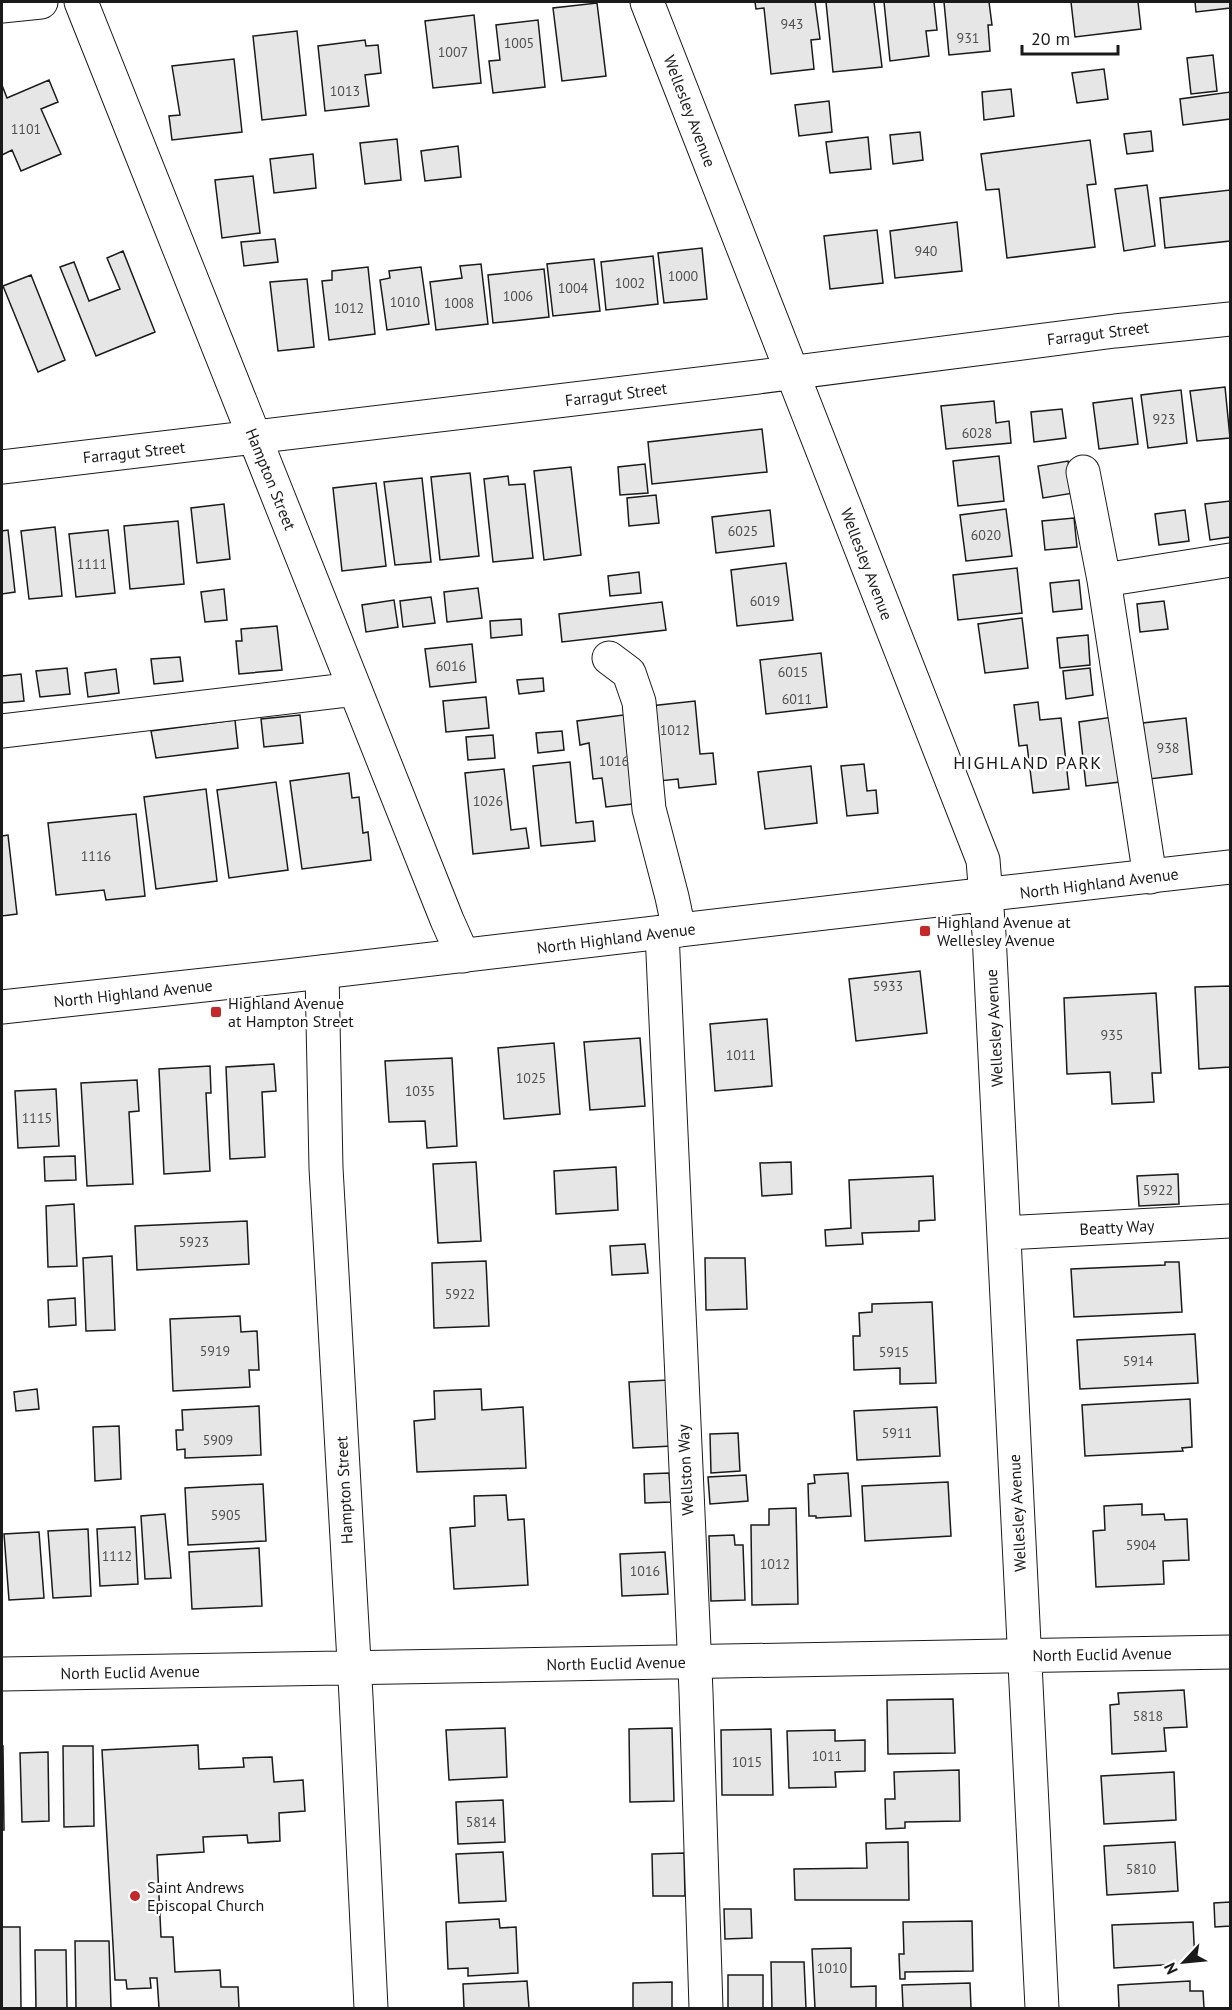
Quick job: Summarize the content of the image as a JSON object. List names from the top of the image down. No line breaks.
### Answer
{"streets":{"street":["Wellesley Avenue","Farragut Street","Hampton Street","North Highland Avenue","Beatty Way","Wellston Way","North Euclid Avenue"]},"crossings":[["Wellesley Avenue","Farragut Street"],["Wellesley Avenue","North Highland Avenue"],["Wellesley Avenue","Beatty Way"],["Wellesley Avenue","North Euclid Avenue"],["Farragut Street","Hampton Street"],["Hampton Street","North Highland Avenue"],["Hampton Street","North Euclid Avenue"],["North Highland Avenue","Wellston Way"],["Wellston Way","North Euclid Avenue"]],"districts":["HIGHLAND PARK"],"places":{"transit":["Highland Avenue at Wellesley Avenue","Highland Avenue at Hampton Street"],"other":["Saint Andrews Episcopal Church"]},"house_numbers":["943","931","1005","1007","1013","1101","940","1000","1002","1004","1006","1010","1008","1012","923","6028","6025","6020","1111","6019","6016","6015","6011","1012","938","1016","1026","1116","5933","935","1011","1025","1035","1115","5922","5923","5922","5919","5915","5914","5911","5909","5905","5904","1112","1012","1016","5818","1011","1015","5814","5810","1010"],"scale_bar":"20 m","north":"bottom left"}
